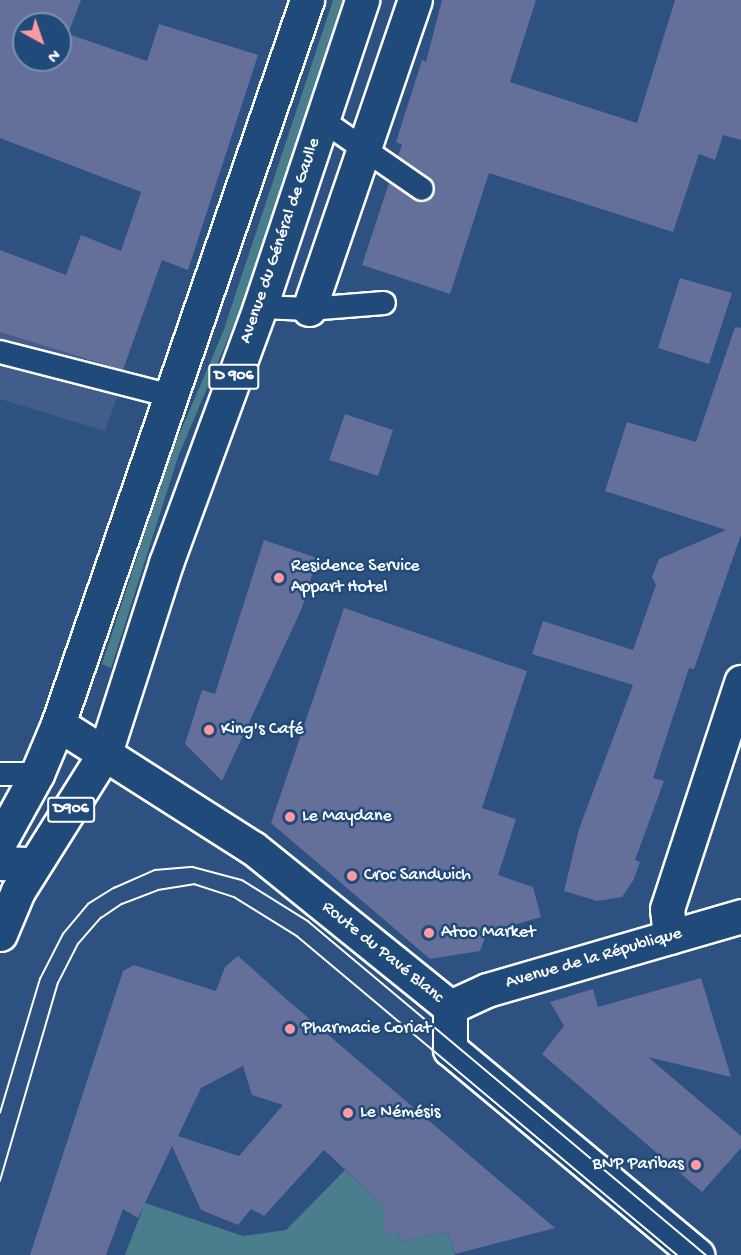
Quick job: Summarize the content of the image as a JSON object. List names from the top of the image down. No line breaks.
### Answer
{"streets":{"main road":["Avenue du Général de Gaulle","D 906","D906","Route du Pavé Blanc","Avenue de la République"]},"crossings":[["Avenue du Général de Gaulle","Route du Pavé Blanc"],["Route du Pavé Blanc","Avenue de la République"]],"places":["Residence Service Appart Hotel","King's Café","Le Maydane","Croc Sandwich","Atoo Market","Pharmacie Coriat","Le Némésis","BNP Paribas"],"north":"bottom right"}
